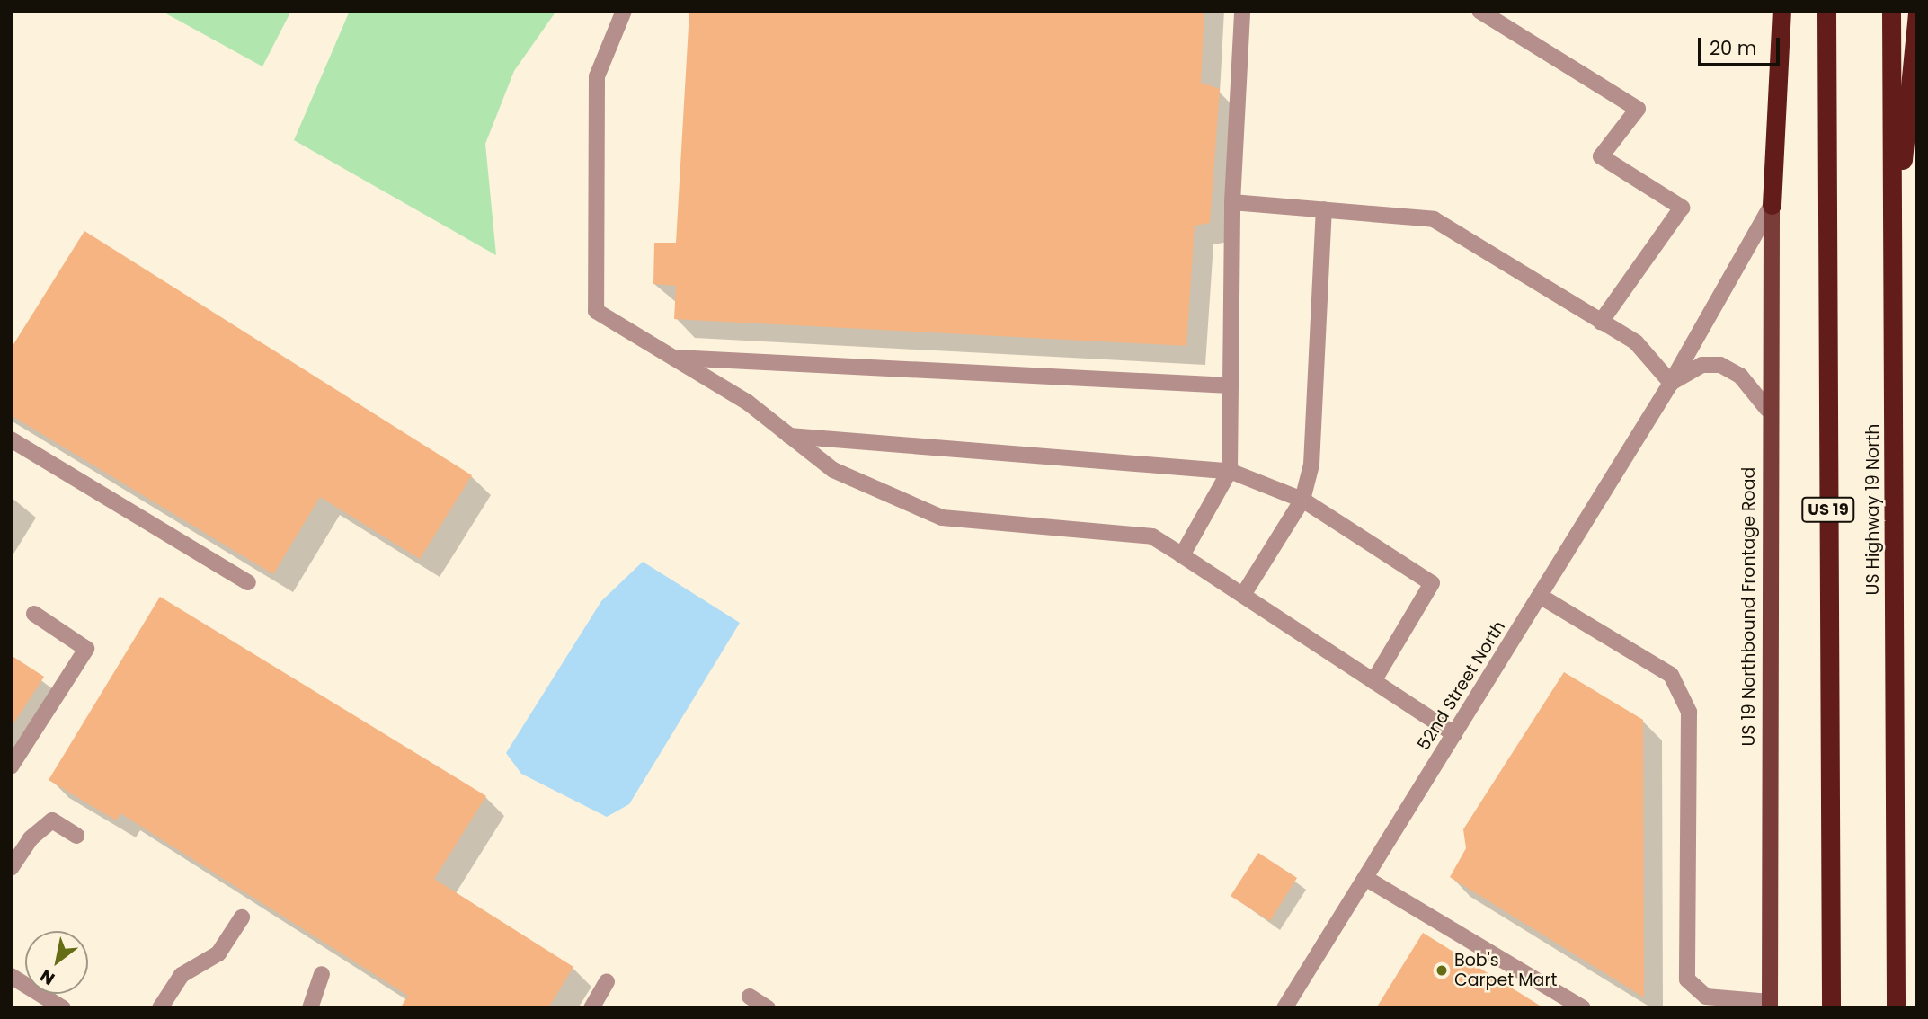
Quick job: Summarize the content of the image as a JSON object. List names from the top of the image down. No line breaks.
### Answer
{"streets":{"highway":["US 19","US Highway 19 North"],"main road":["US 19 Northbound Frontage Road"],"street":["52nd Street North"]},"crossings":[["US 19 Northbound Frontage Road","52nd Street North"]],"places":["Bob's Carpet Mart"],"scale_bar":"20 m","north":"bottom left"}
